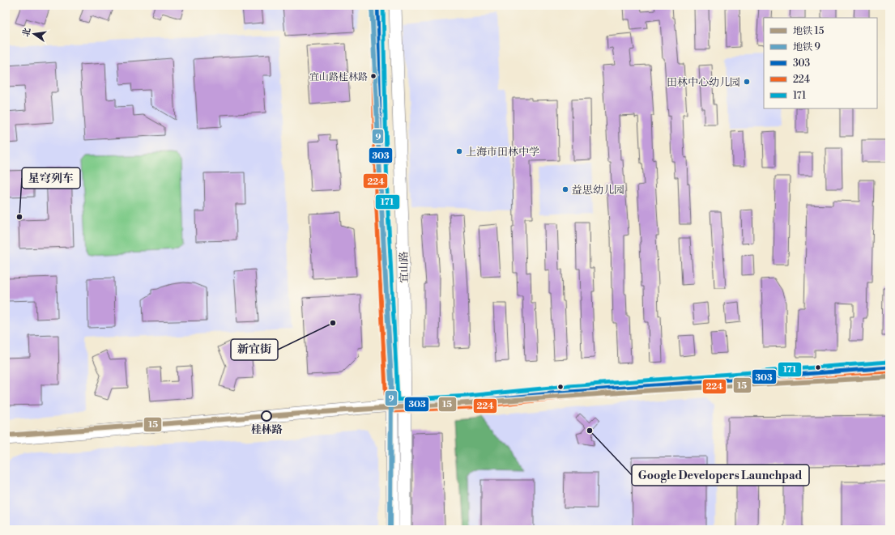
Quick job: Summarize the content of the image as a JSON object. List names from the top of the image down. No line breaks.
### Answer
{"streets":{"main road":["宜山路"]},"places":["宜山路桂林路","田林中心幼儿园","上海市田林中学","益思幼儿园","星穹列车","新宜街","桂林路","Google Developers Launchpad"],"lines":["metro line 9","transit line 303","transit line 224","transit line 171","metro line 15"],"legend":["地铁 15","地铁 9","303","224","171"],"north":"left"}
